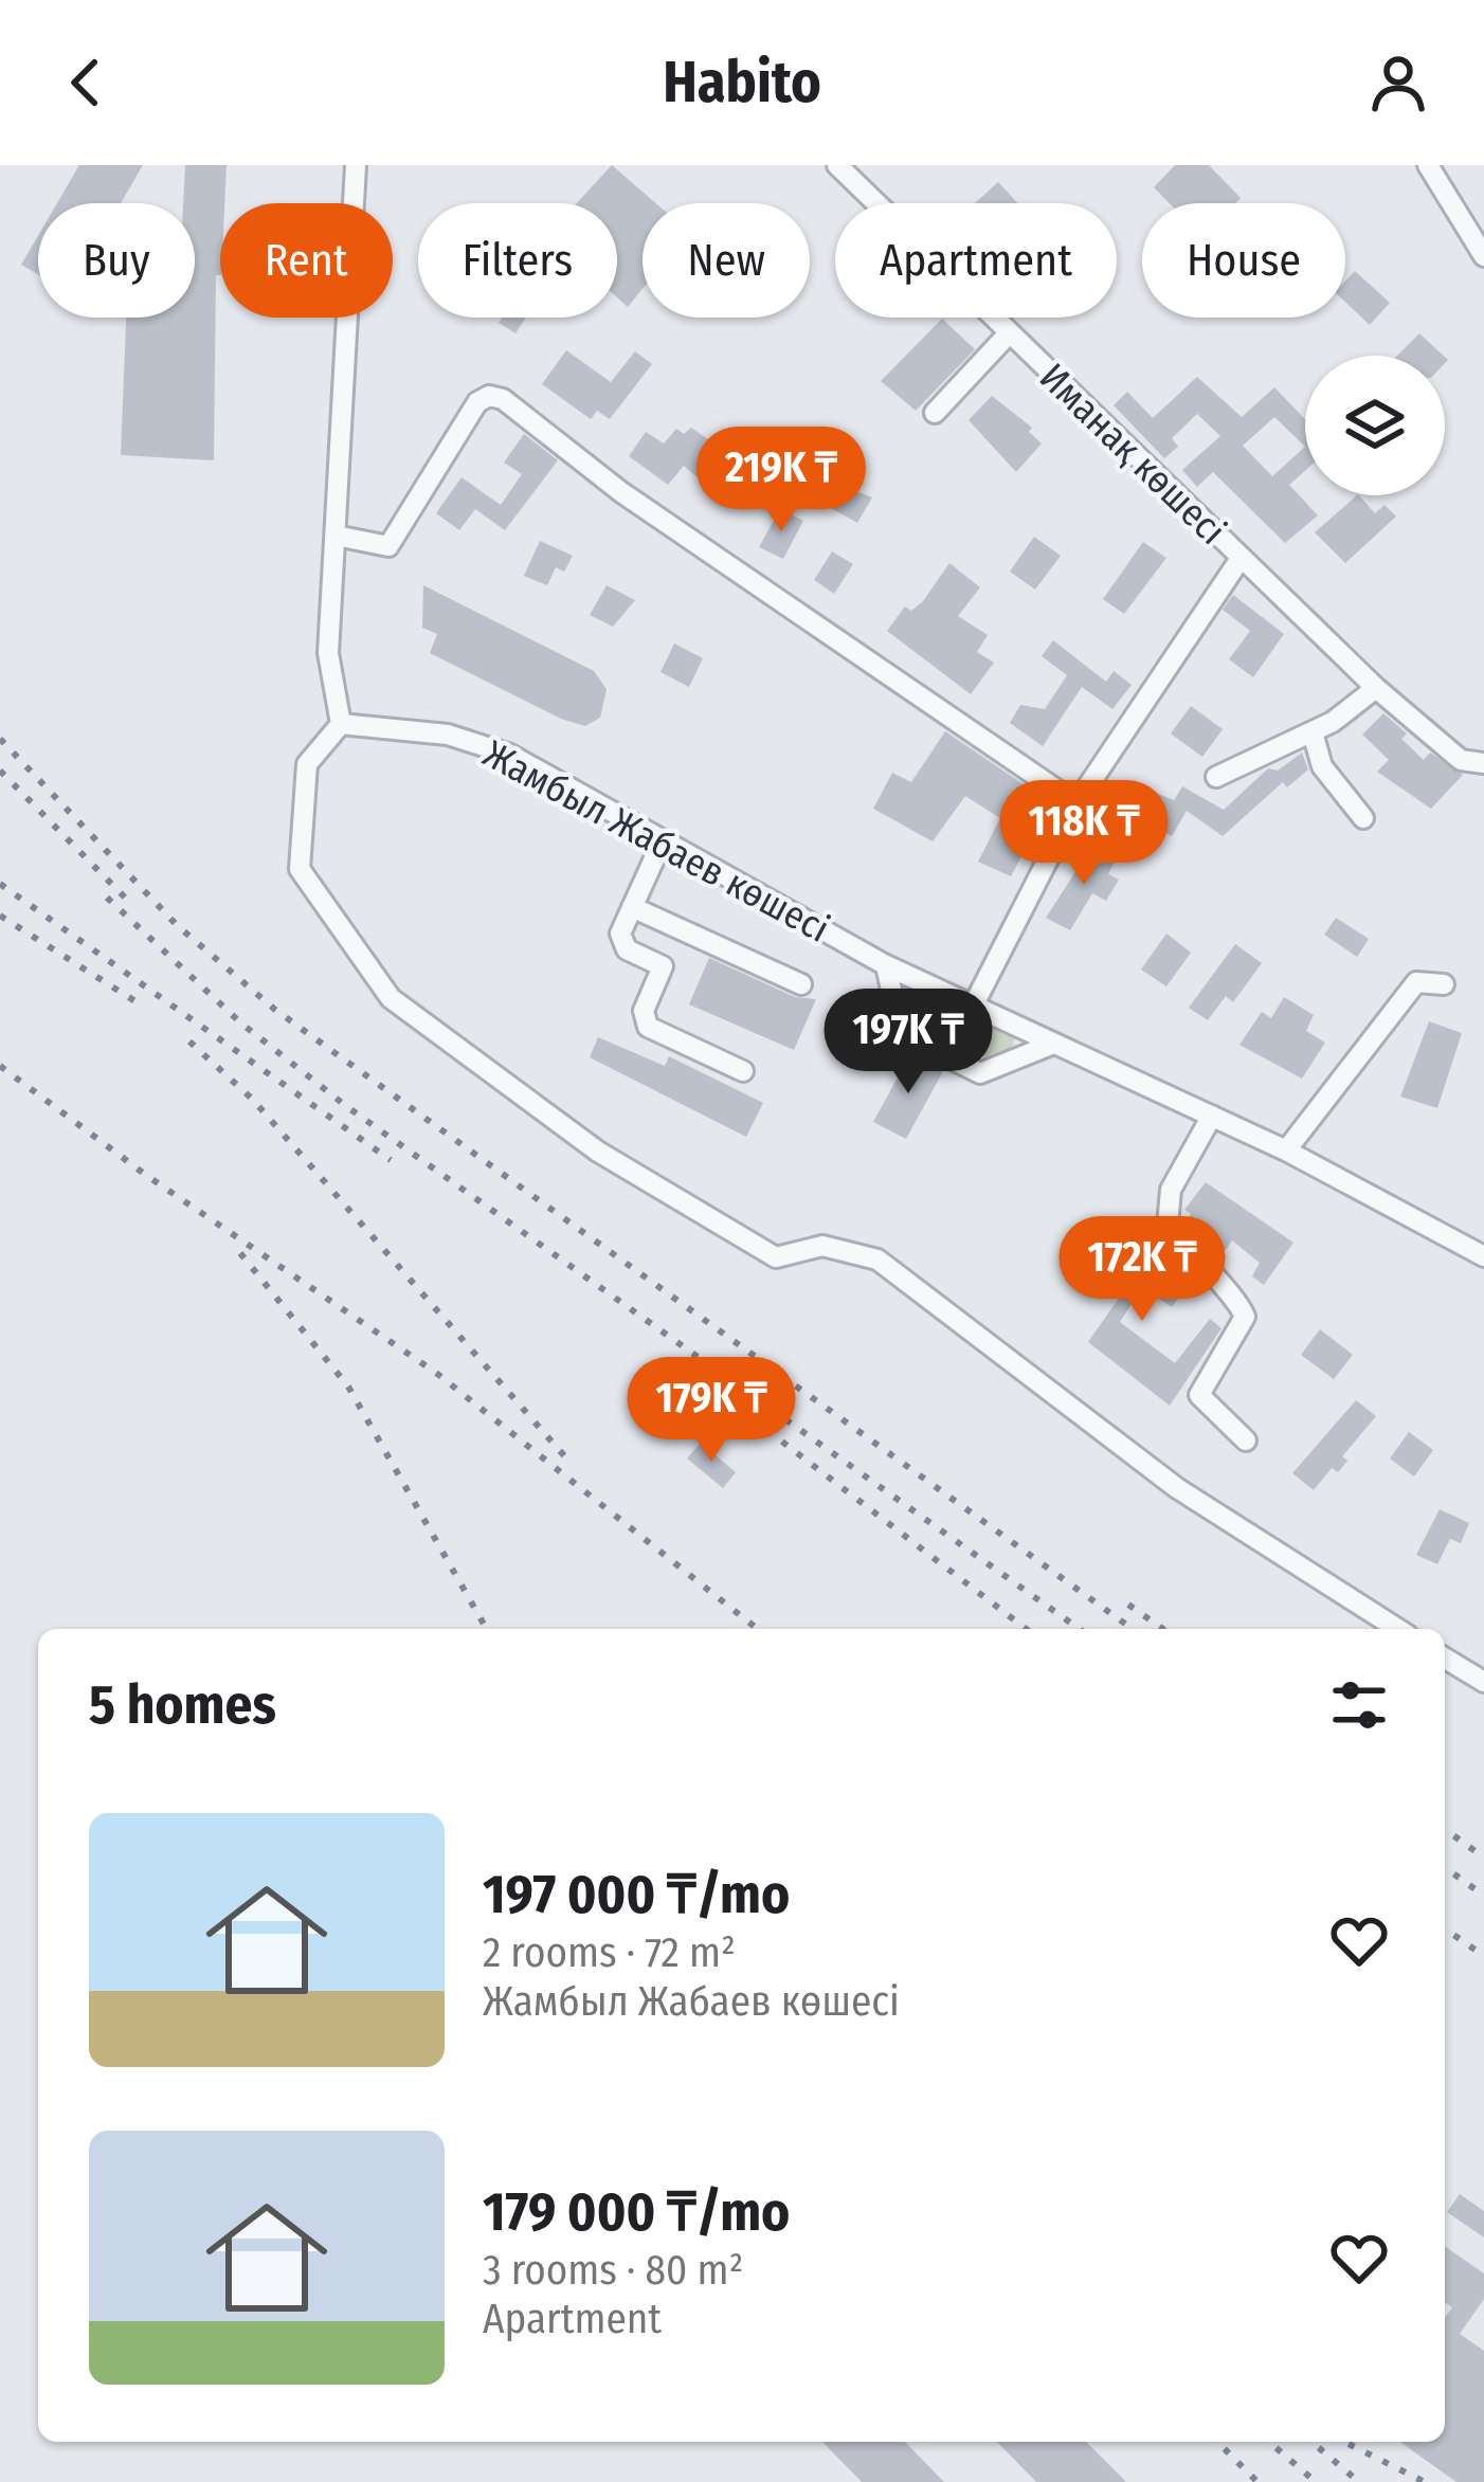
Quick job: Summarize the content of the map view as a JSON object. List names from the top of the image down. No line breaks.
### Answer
{"streets":{"street":["Иманақ көшесі","Жамбыл Жабаев көшесі"]},"page":{"header":"Habito","chip":["Buy","Rent","Filters","New","Apartment","House"],"price":["219K ₸","118K ₸","197K ₸","172K ₸","179K ₸"],"heading":"5 homes","list":[{"name":"197 000 ₸/mo","note":"2 rooms · 72 m² · Жамбыл Жабаев көшесі"},{"name":"179 000 ₸/mo","note":"3 rooms · 80 m² · Apartment"}]}}
